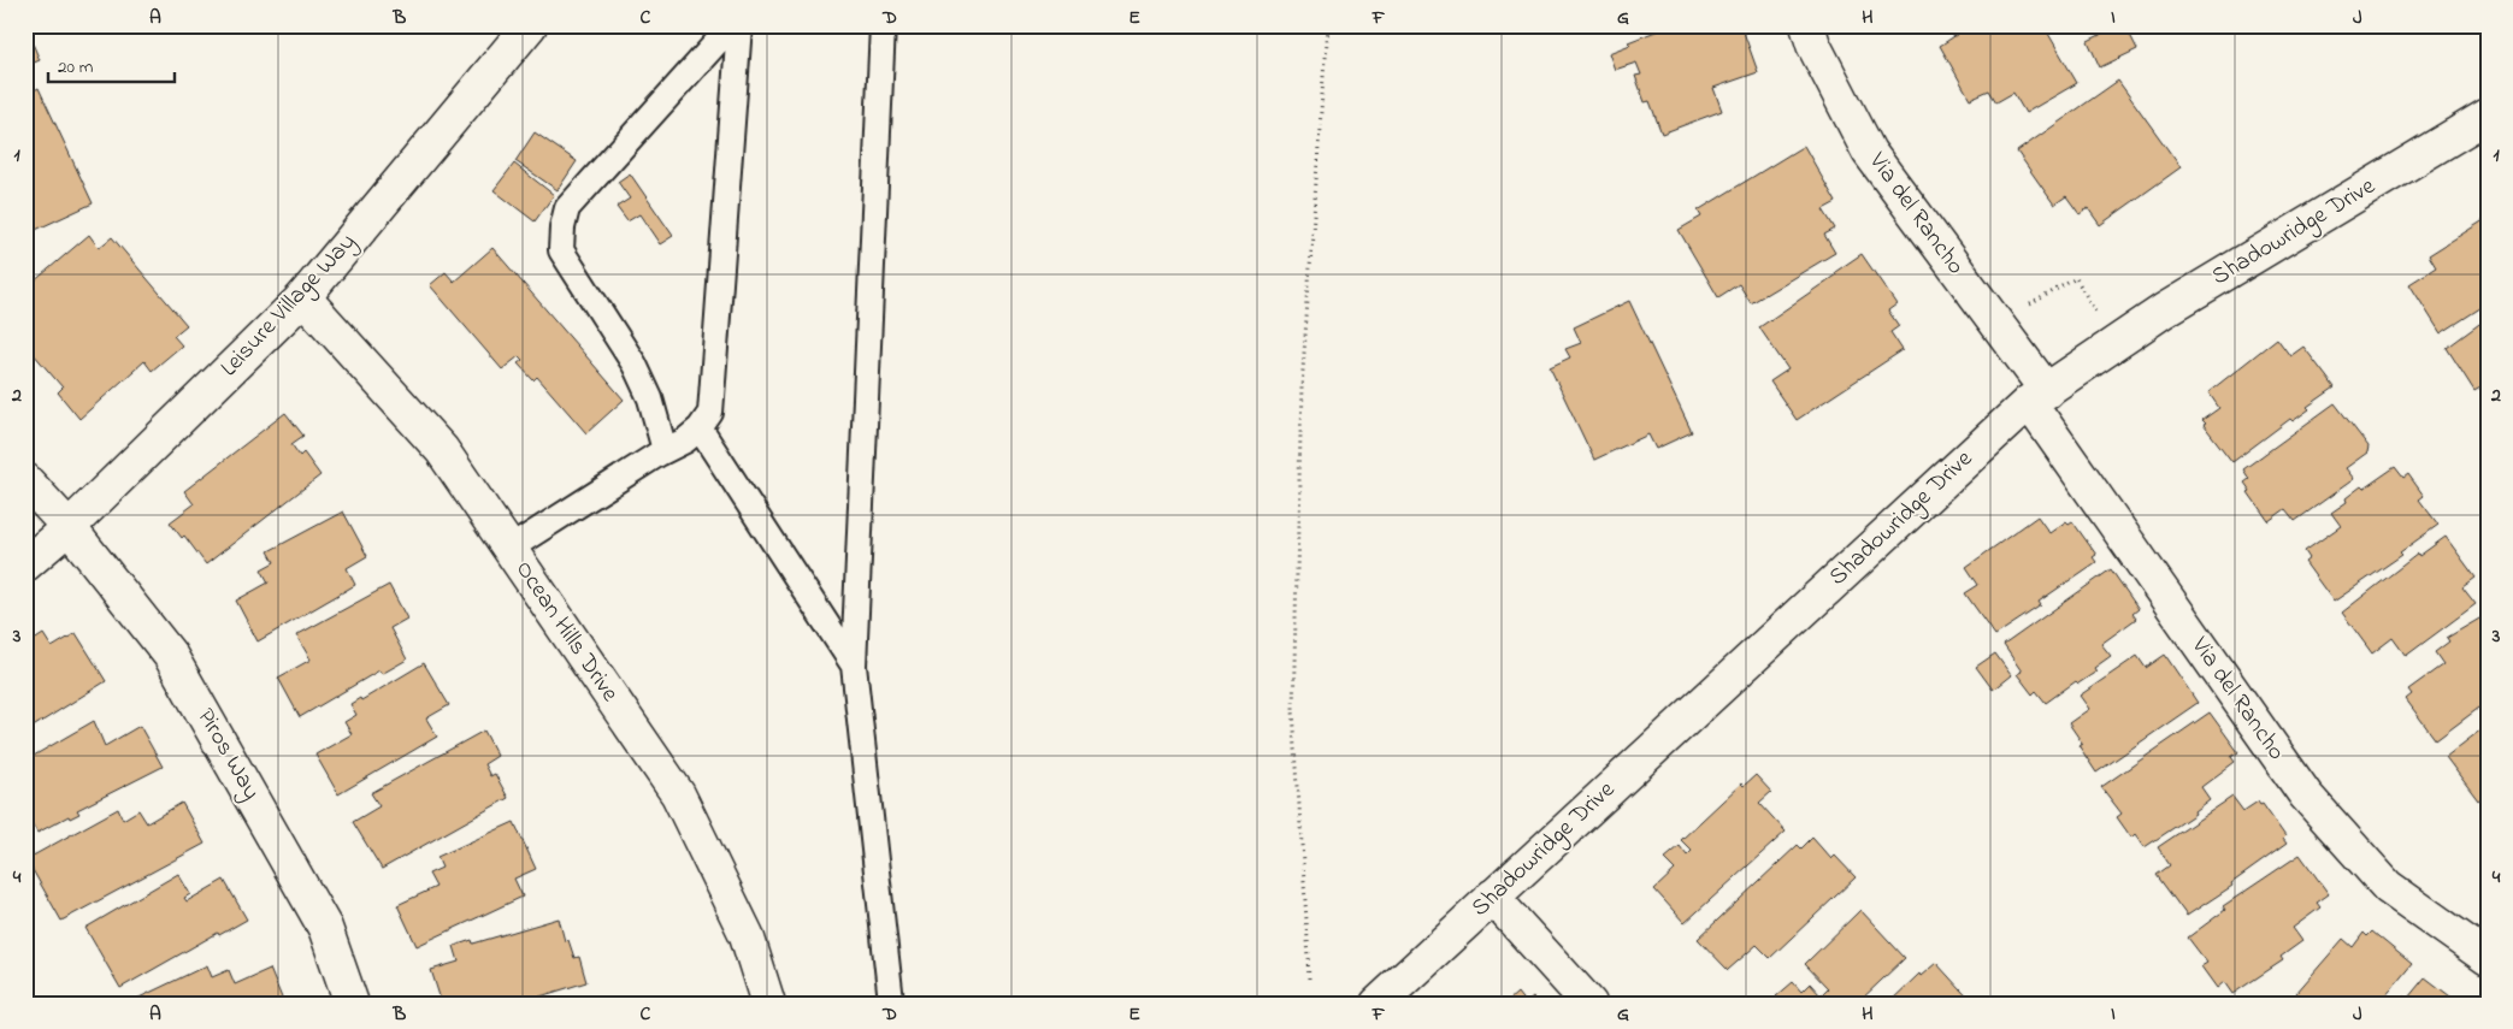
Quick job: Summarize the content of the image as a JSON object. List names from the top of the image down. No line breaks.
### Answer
{"streets":{"street":["Via del Rancho","Shadowridge Drive","Leisure Village Way","Ocean Hills Drive","Piros Way"]},"crossings":[["Via del Rancho","Shadowridge Drive"],["Leisure Village Way","Ocean Hills Drive"],["Leisure Village Way","Piros Way"]],"scale_bar":"20 m","grid":{"columns":["A","B","C","D","E","F","G","H","I","J"],"rows":["1","2","3","4"]}}
